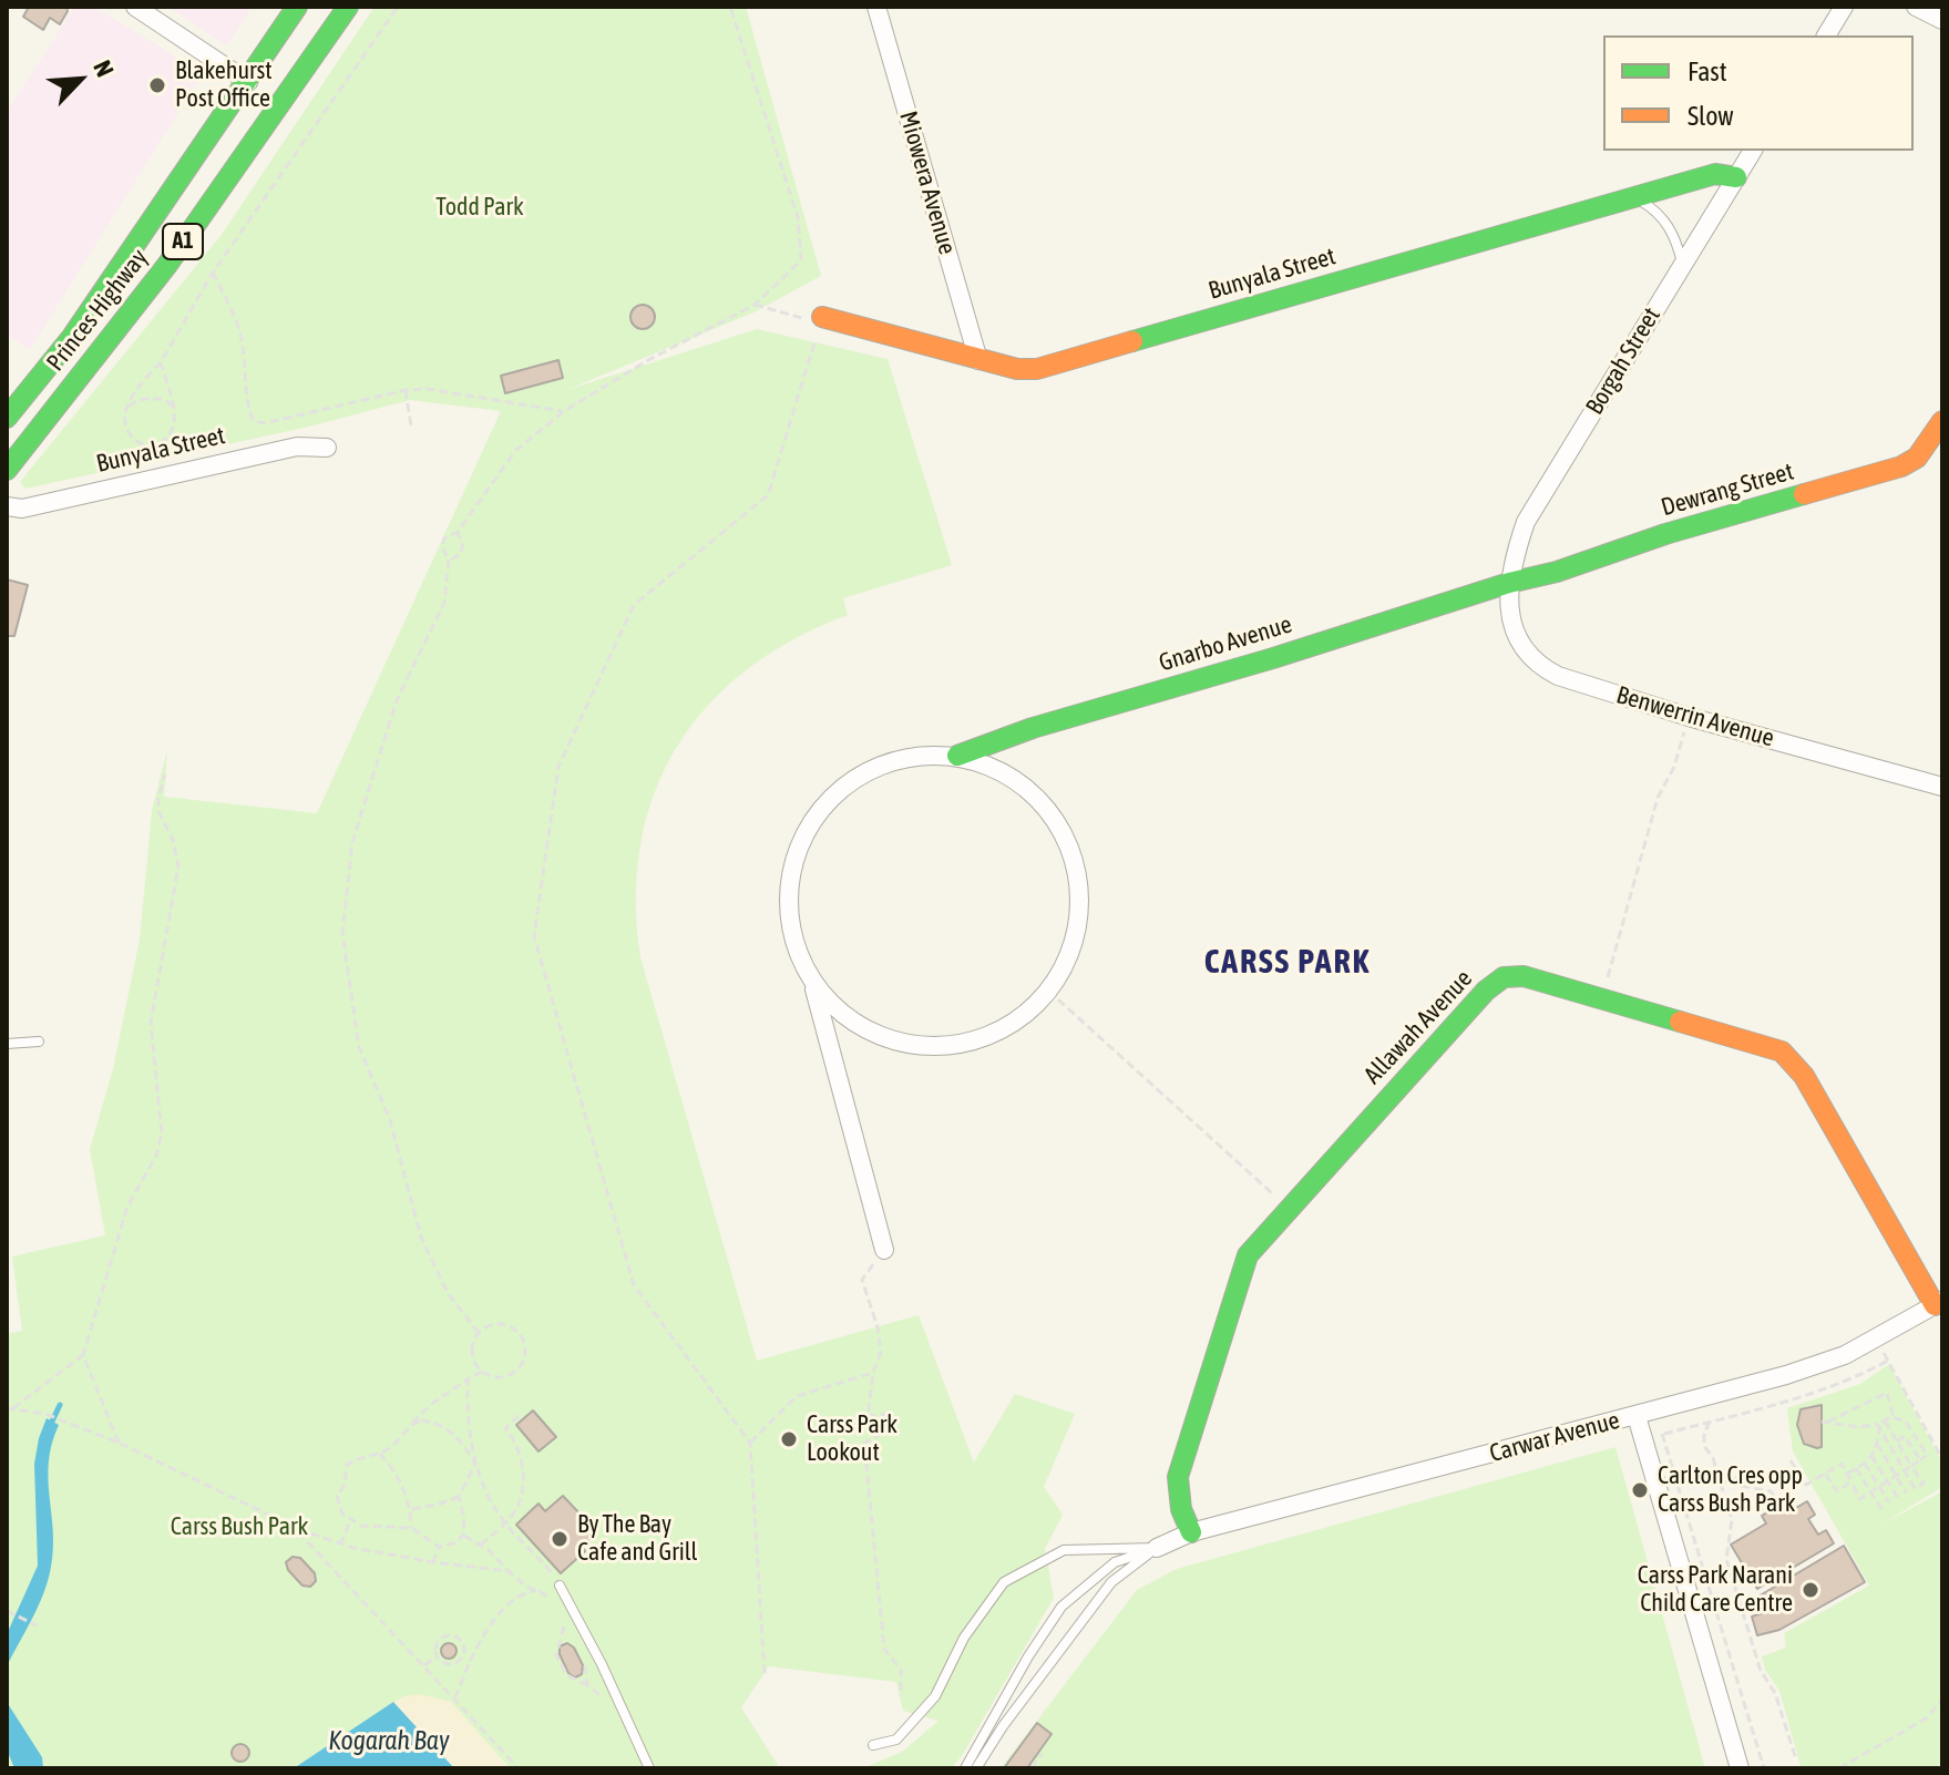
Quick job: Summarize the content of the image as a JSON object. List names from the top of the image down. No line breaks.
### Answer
{"streets":{"main road":["A1","Bunyala Street","Princes Highway","Dewrang Street","Gnarbo Avenue","Allawah Avenue"],"street":["Miowera Avenue","Borgah Street","Benwerrin Avenue","Carwar Avenue"]},"crossings":[["Miowera Avenue","Bunyala Street"],["Bunyala Street","Borgah Street"],["Borgah Street","Dewrang Street"],["Borgah Street","Gnarbo Avenue"],["Borgah Street","Benwerrin Avenue"],["Dewrang Street","Gnarbo Avenue"],["Dewrang Street","Benwerrin Avenue"],["Gnarbo Avenue","Benwerrin Avenue"],["Allawah Avenue","Carwar Avenue"]],"districts":["CARSS PARK"],"water":["Kogarah Bay"],"parks":["Todd Park","Carss Bush Park"],"places":["Blakehurst Post Office","Carss Park Lookout","Carlton Cres opp Carss Bush Park","By The Bay Cafe and Grill","Carss Park Narani Child Care Centre"],"legend":["Fast","Slow"],"north":"top right"}
